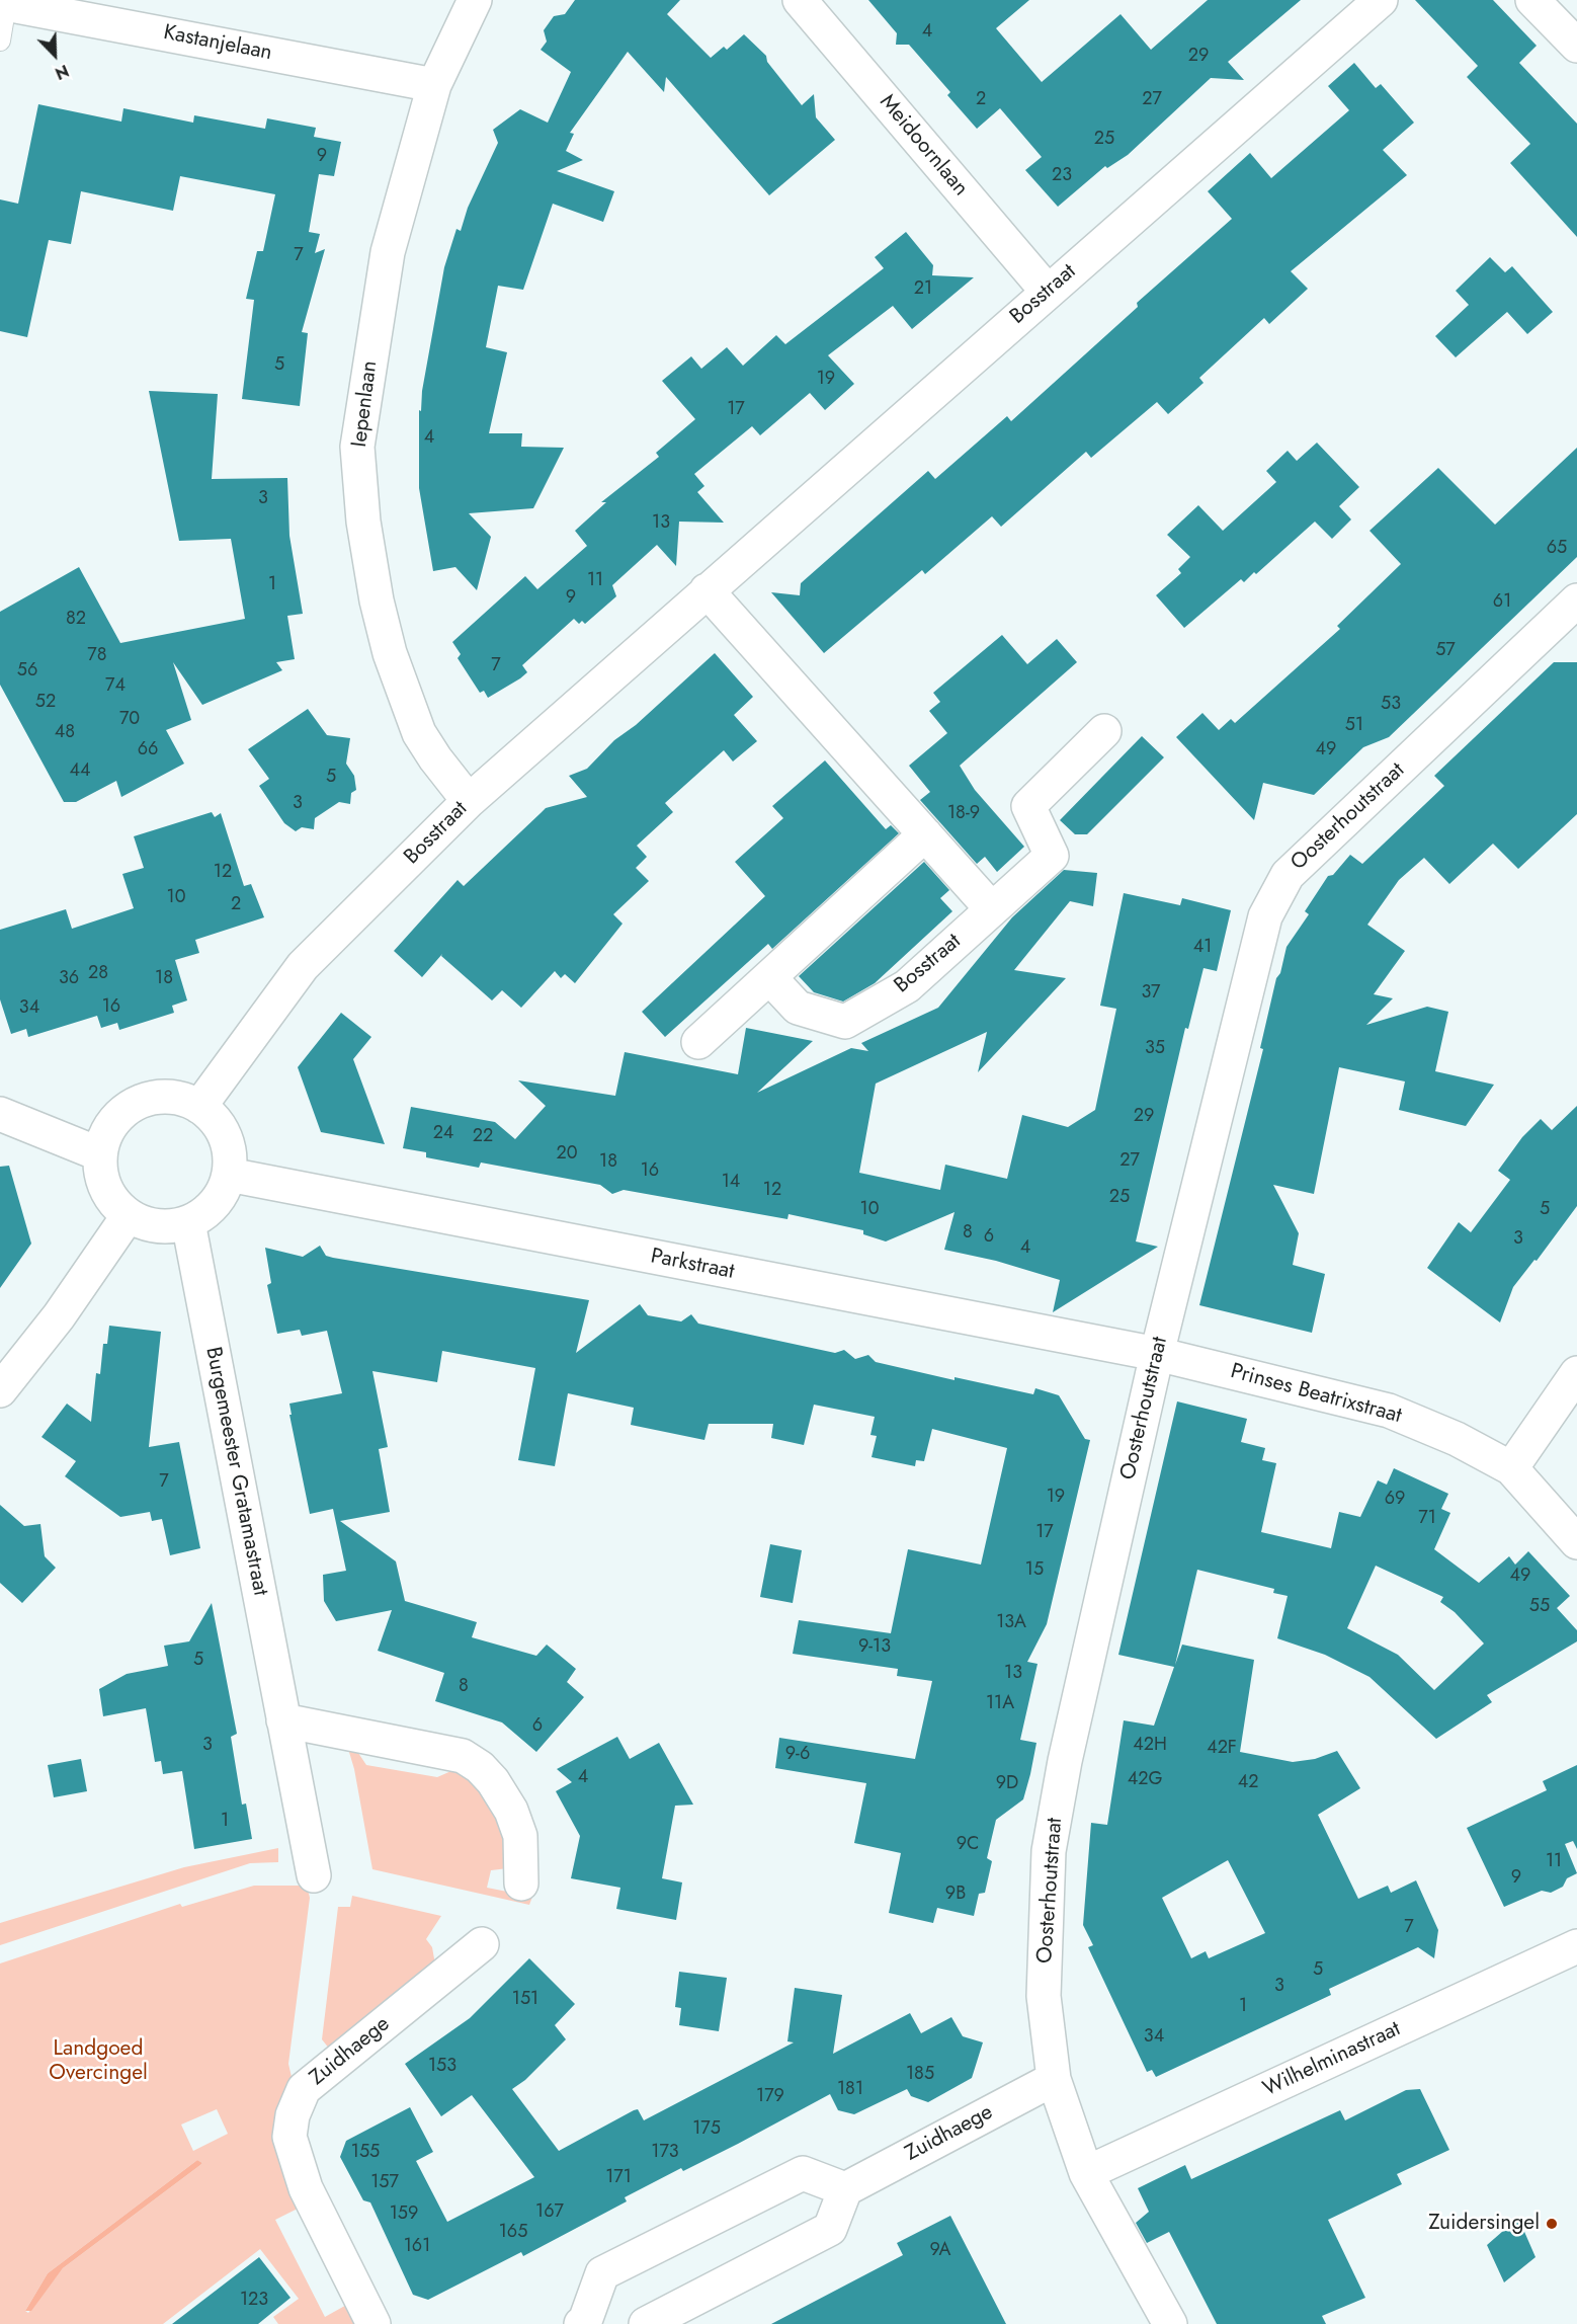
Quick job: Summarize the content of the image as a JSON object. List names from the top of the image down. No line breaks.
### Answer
{"streets":{"street":["Kastanjelaan","Meidoornlaan","Bosstraat","Iepenlaan","Oosterhoutstraat","Parkstraat","Prinses Beatrixstraat","Burgemeester Gratamastraat","Zuidhaege","Wilhelminastraat"]},"crossings":[["Kastanjelaan","Iepenlaan"],["Meidoornlaan","Bosstraat"],["Bosstraat","Iepenlaan"],["Bosstraat","Parkstraat"],["Bosstraat","Burgemeester Gratamastraat"],["Oosterhoutstraat","Parkstraat"],["Oosterhoutstraat","Prinses Beatrixstraat"],["Oosterhoutstraat","Zuidhaege"],["Oosterhoutstraat","Wilhelminastraat"],["Parkstraat","Prinses Beatrixstraat"],["Parkstraat","Burgemeester Gratamastraat"]],"parks":["Landgoed Overcingel"],"places":["Zuidersingel"],"house_numbers":["4","29","2","27","25","9","23","7","21","5","19","17","4","3","13","65","11","1","9","61","82","57","78","7","56","74","52","53","70","51","48","66","49","44","5","3","18-9","12","10","2","41","28","36","18","37","16","34","35","29","24","22","20","27","18","16","14","12","25","10","5","8","6","3","4","7","19","69","71","17","15","49","55","13A","9-13","5","13","8","11A","6","3","42H","42F","9-6","4","42G","42","9D","1","9C","11","9","9B","7","5","3","151","1","34","153","185","181","179","175","155","173","171","157","167","159","165","161","9A","123"],"north":"bottom right"}
